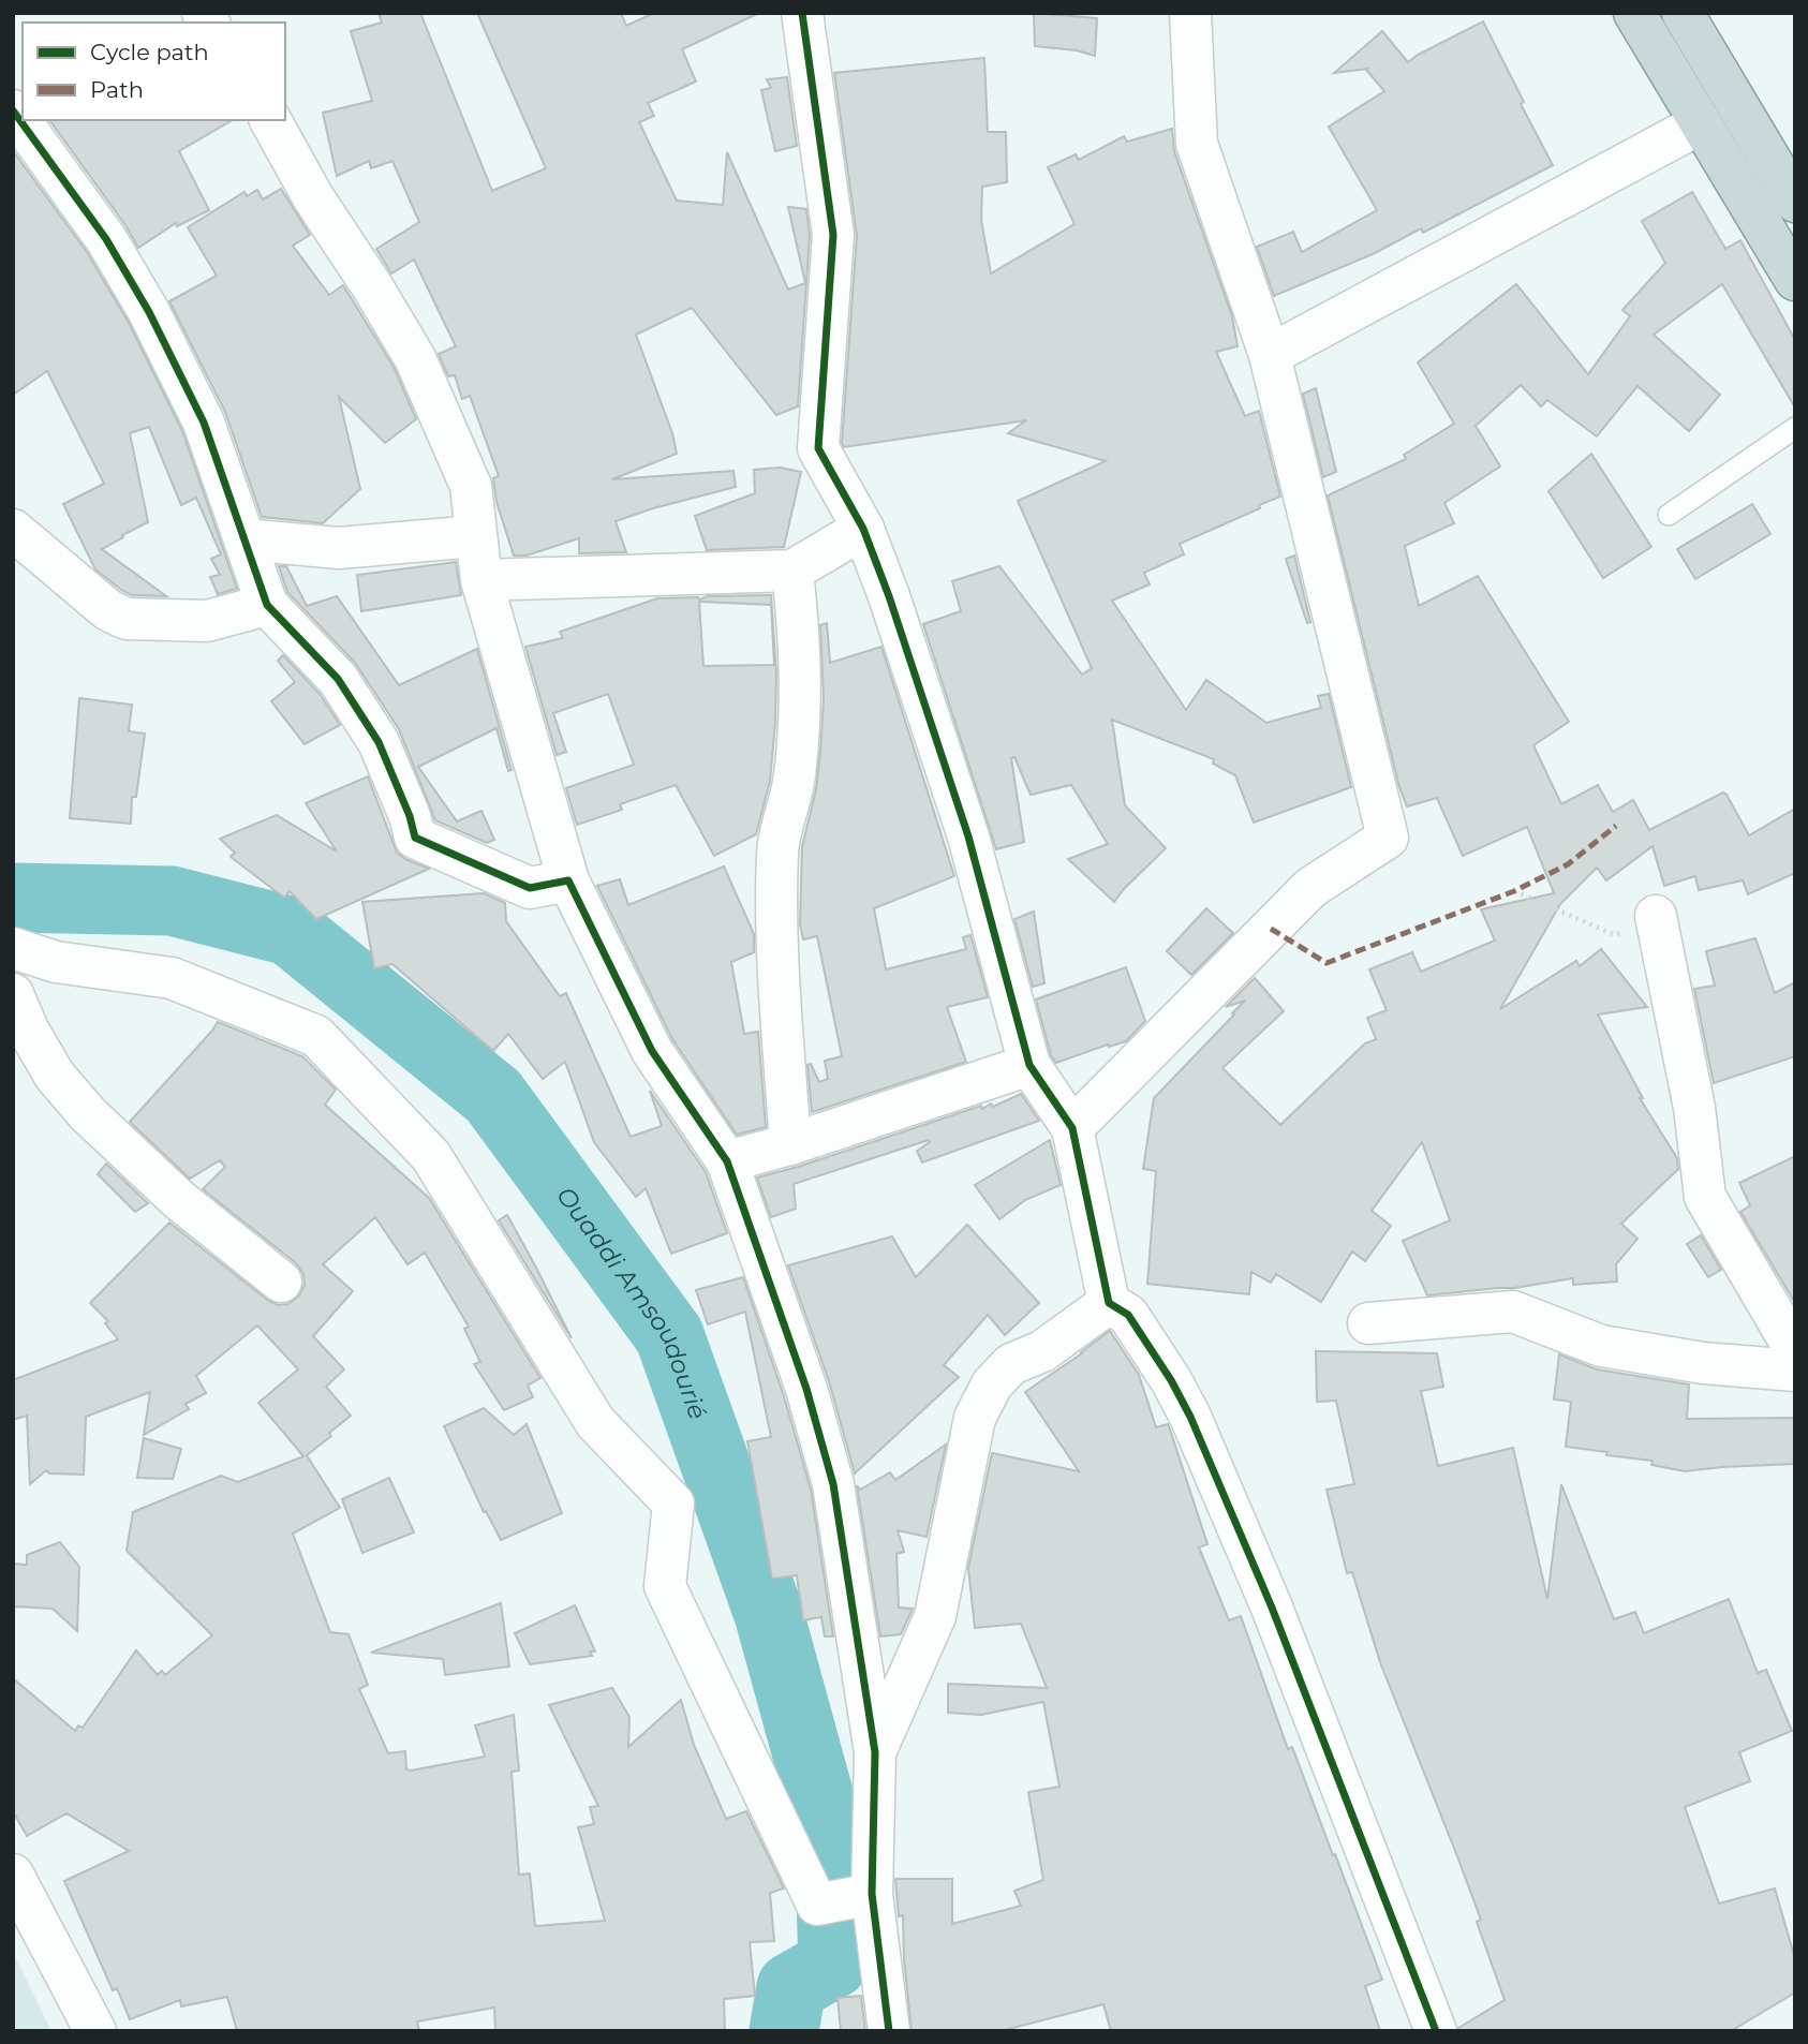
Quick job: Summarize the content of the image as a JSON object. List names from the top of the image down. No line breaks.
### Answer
{"water":["Ouaddi Amsoudourié"],"legend":["Cycle path","Path"]}
